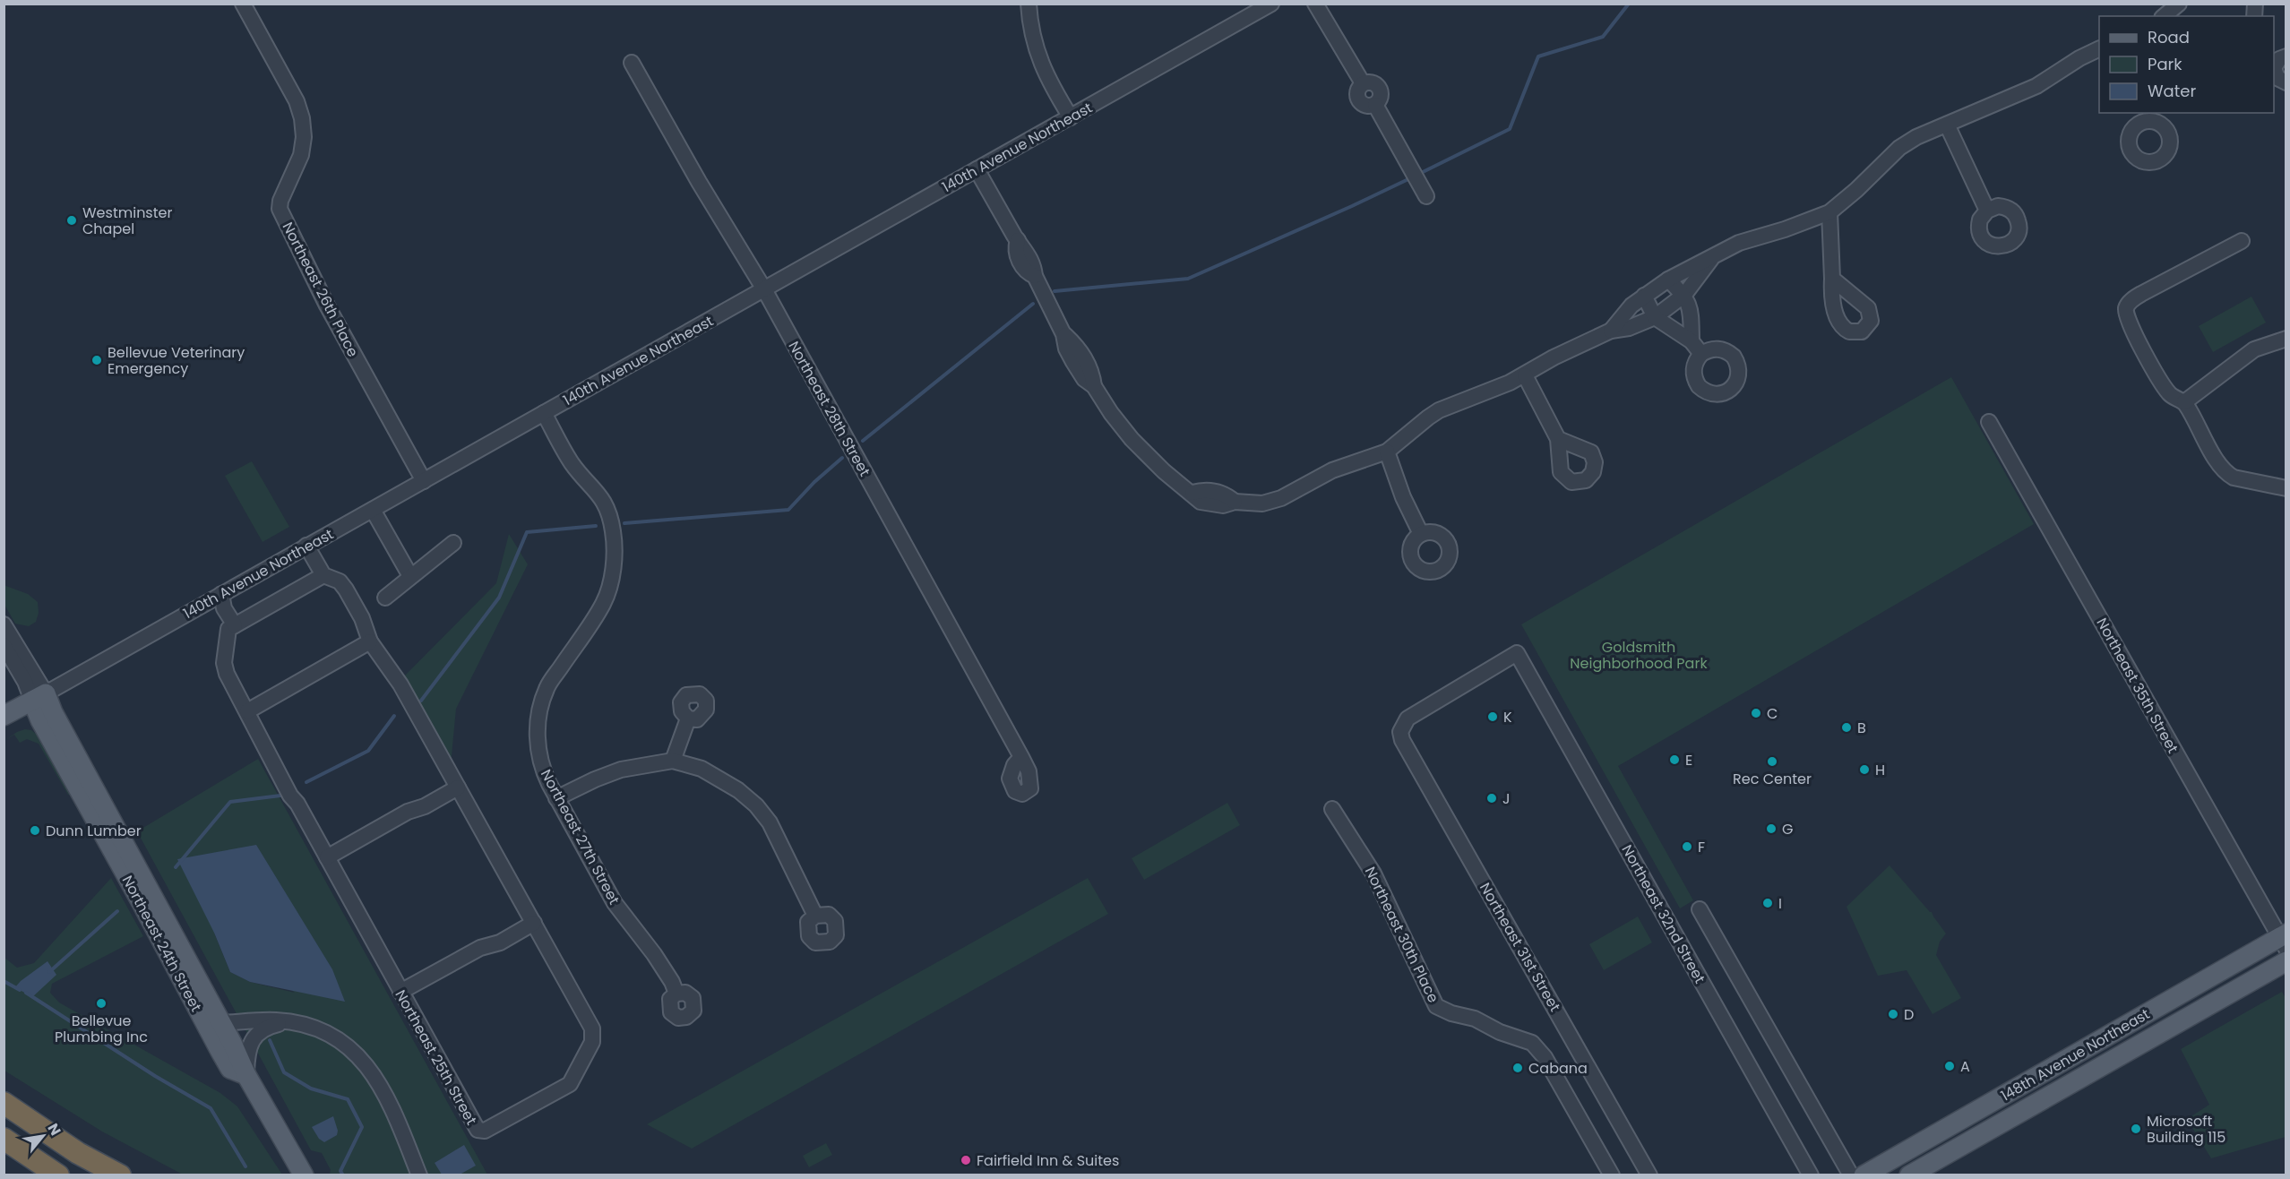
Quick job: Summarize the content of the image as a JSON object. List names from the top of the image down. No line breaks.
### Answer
{"streets":{"main road":["140th Avenue Northeast","Northeast 24th Street","148th Avenue Northeast"],"street":["Northeast 26th Place","Northeast 28th Street","Northeast 35th Street","Northeast 27th Street","Northeast 32nd Street","Northeast 30th Place","Northeast 31st Street","Northeast 25th Street"]},"crossings":[["140th Avenue Northeast","Northeast 26th Place"],["140th Avenue Northeast","Northeast 28th Street"],["140th Avenue Northeast","Northeast 27th Street"],["140th Avenue Northeast","Northeast 24th Street"],["140th Avenue Northeast","Northeast 25th Street"],["Northeast 35th Street","148th Avenue Northeast"],["Northeast 32nd Street","Northeast 31st Street"]],"parks":["Goldsmith Neighborhood Park"],"places":["Westminster Chapel","Bellevue Veterinary Emergency","C","K","B","E","Rec Center","H","J","G","Dunn Lumber","F","I","Bellevue Plumbing Inc","D","A","Cabana","Microsoft Building 115","Fairfield Inn & Suites"],"legend":["Road","Park","Water"],"north":"top right"}
